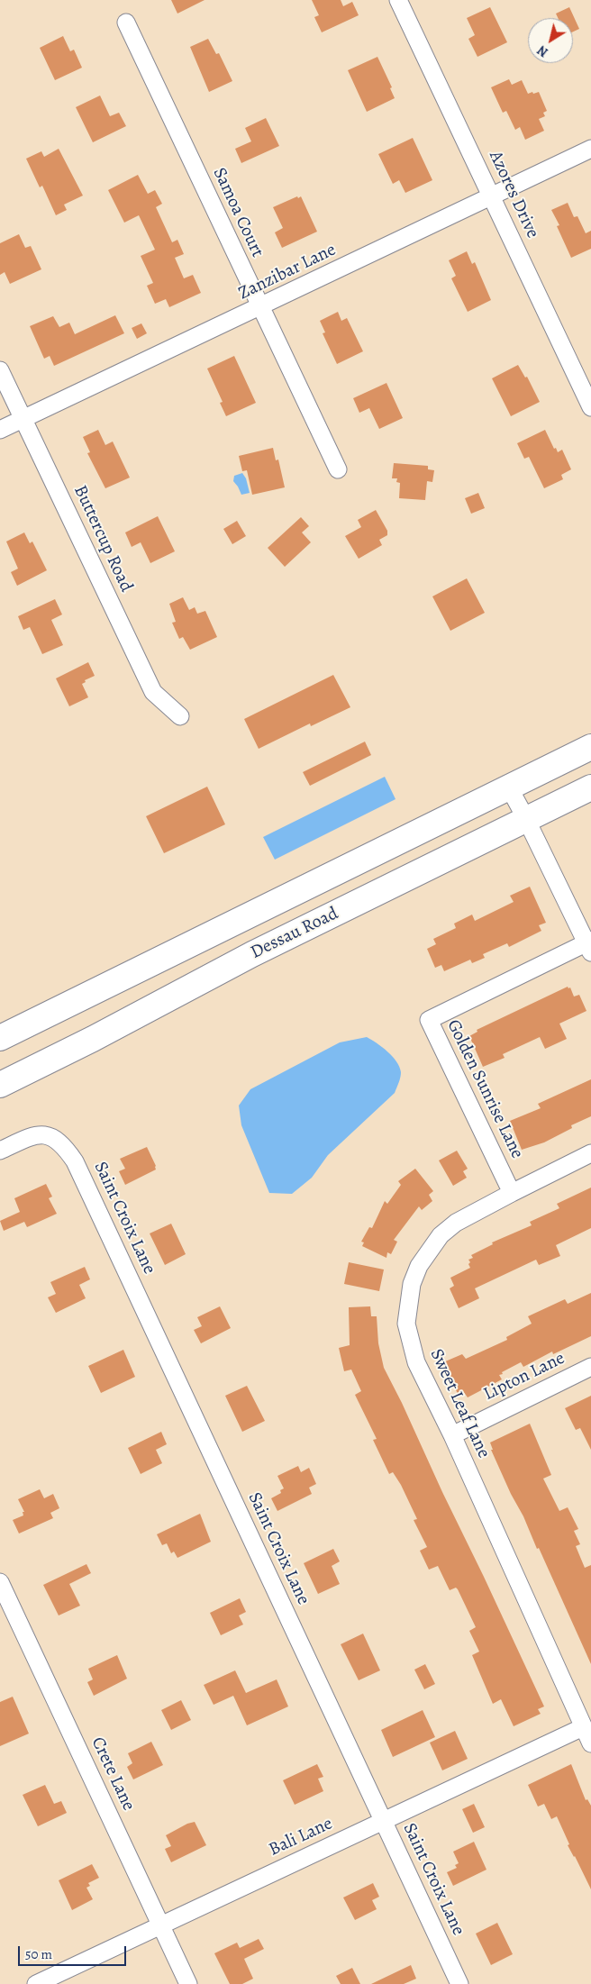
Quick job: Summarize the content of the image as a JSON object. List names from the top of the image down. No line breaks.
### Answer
{"streets":{"main road":["Dessau Road"],"street":["Azores Drive","Samoa Court","Zanzibar Lane","Buttercup Road","Golden Sunrise Lane","Saint Croix Lane","Lipton Lane","Sweet Leaf Lane","Crete Lane","Bali Lane"]},"crossings":[["Azores Drive","Zanzibar Lane"],["Samoa Court","Zanzibar Lane"],["Zanzibar Lane","Buttercup Road"],["Golden Sunrise Lane","Sweet Leaf Lane"],["Saint Croix Lane","Bali Lane"],["Lipton Lane","Sweet Leaf Lane"],["Sweet Leaf Lane","Bali Lane"],["Crete Lane","Bali Lane"]],"scale_bar":"50 m","north":"bottom left"}
